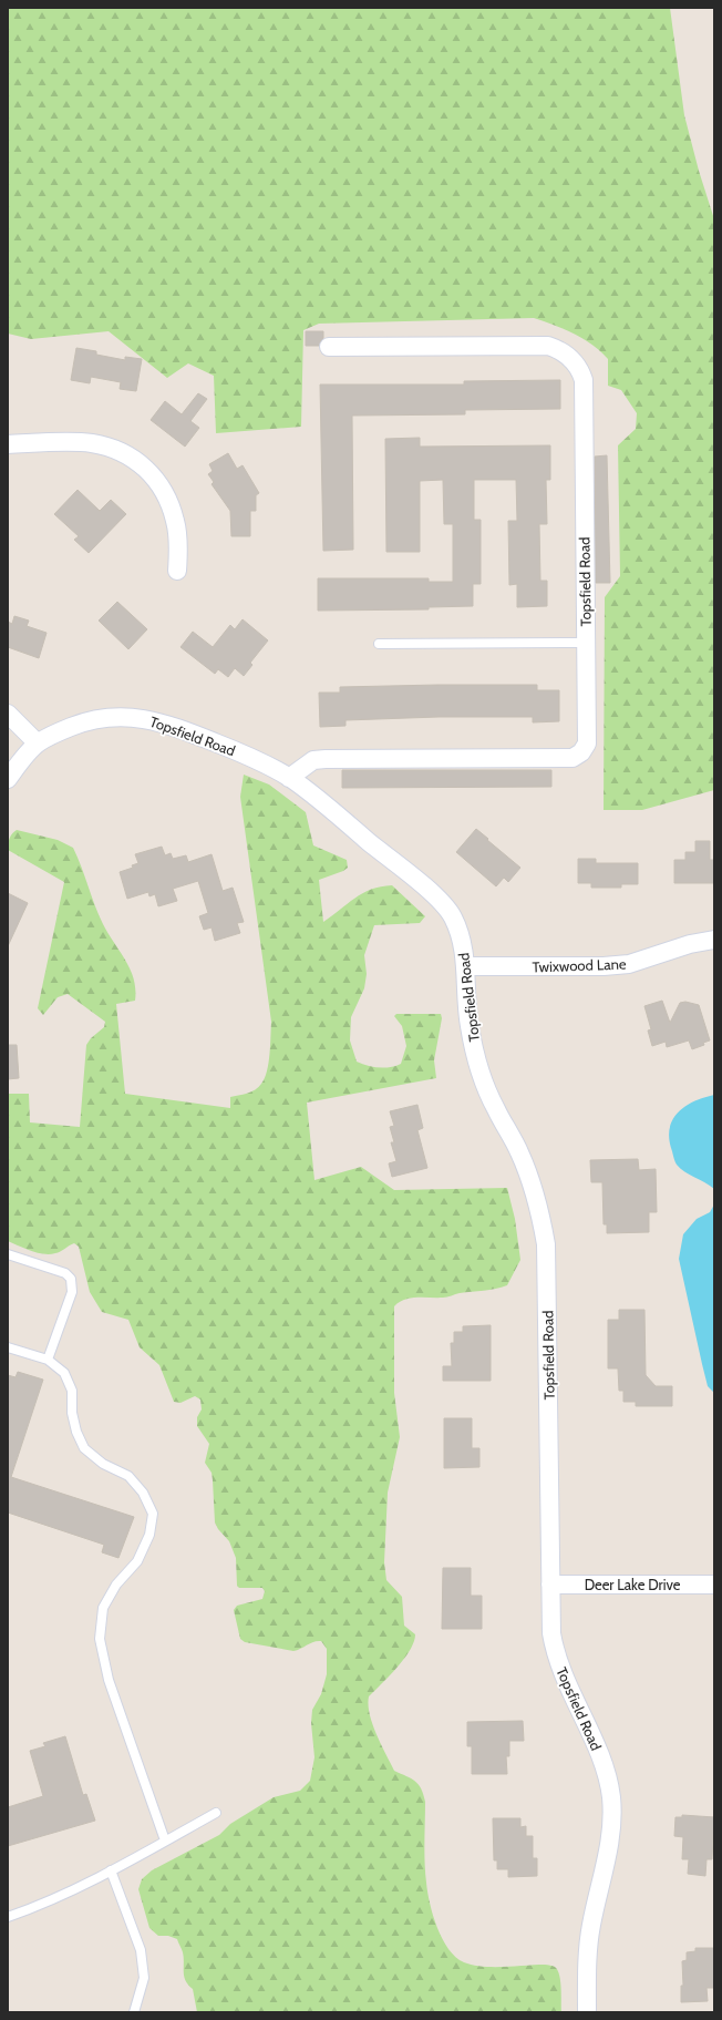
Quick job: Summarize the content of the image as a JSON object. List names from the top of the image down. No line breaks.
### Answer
{"streets":{"street":["Topsfield Road","Twixwood Lane","Deer Lake Drive"]},"crossings":[["Topsfield Road","Twixwood Lane"],["Topsfield Road","Deer Lake Drive"]]}
